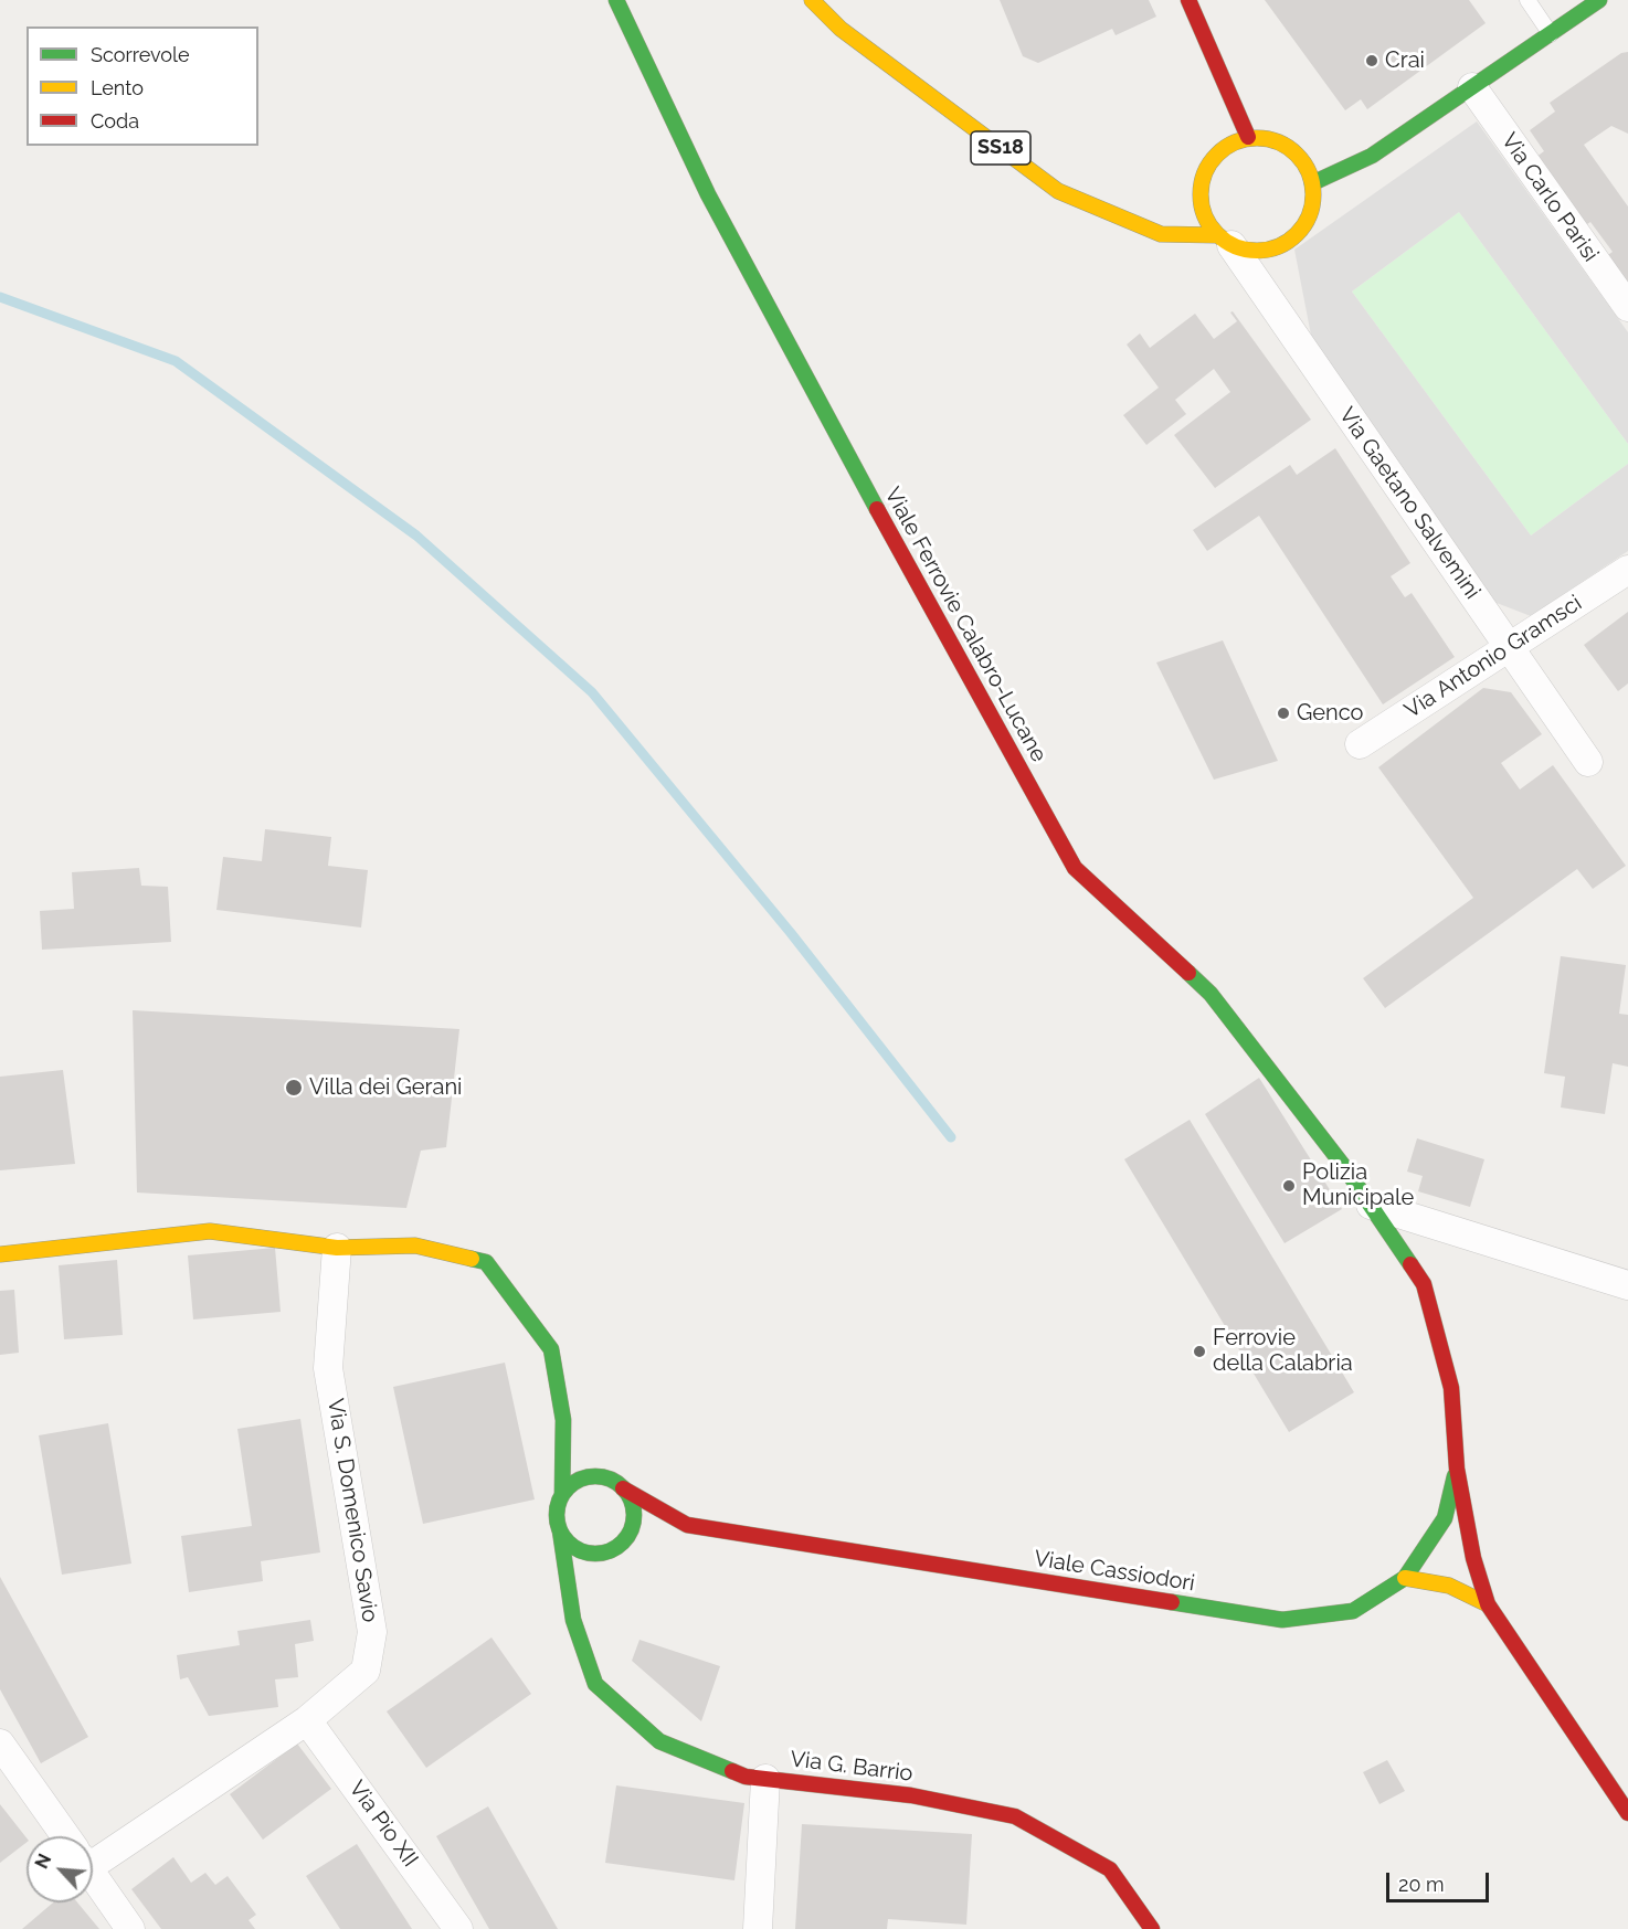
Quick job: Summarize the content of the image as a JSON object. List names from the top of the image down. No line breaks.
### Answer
{"streets":{"main road":["SS18","Viale Ferrovie Calabro-Lucane","Viale Cassiodori","Via G. Barrio"],"street":["Via Carlo Parisi","Via Gaetano Salvemini","Via Antonio Gramsci","Via S. Domenico Savio","Via Pio XII"]},"crossings":[["SS18","Via Gaetano Salvemini"],["Via Gaetano Salvemini","Via Antonio Gramsci"],["Viale Ferrovie Calabro-Lucane","Viale Cassiodori"],["Via S. Domenico Savio","Via Pio XII"],["Viale Cassiodori","Via G. Barrio"]],"places":["Crai","Genco","Villa dei Gerani","Polizia Municipale","Ferrovie della Calabria"],"legend":["Scorrevole","Lento","Coda"],"scale_bar":"20 m","north":"top left"}
